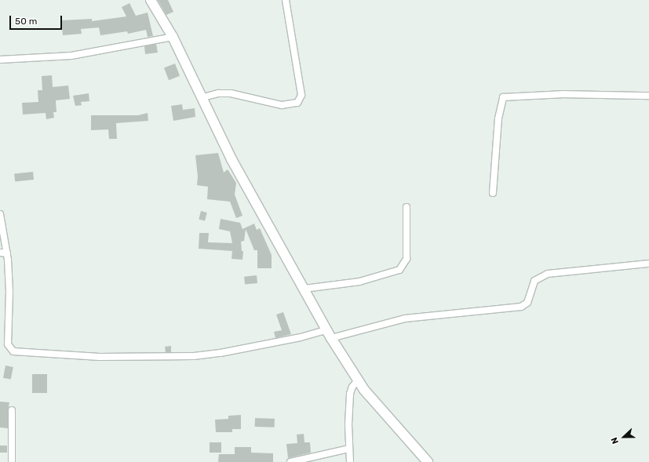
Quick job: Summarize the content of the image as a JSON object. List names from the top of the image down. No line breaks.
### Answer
{"scale_bar":"50 m","north":"left"}
